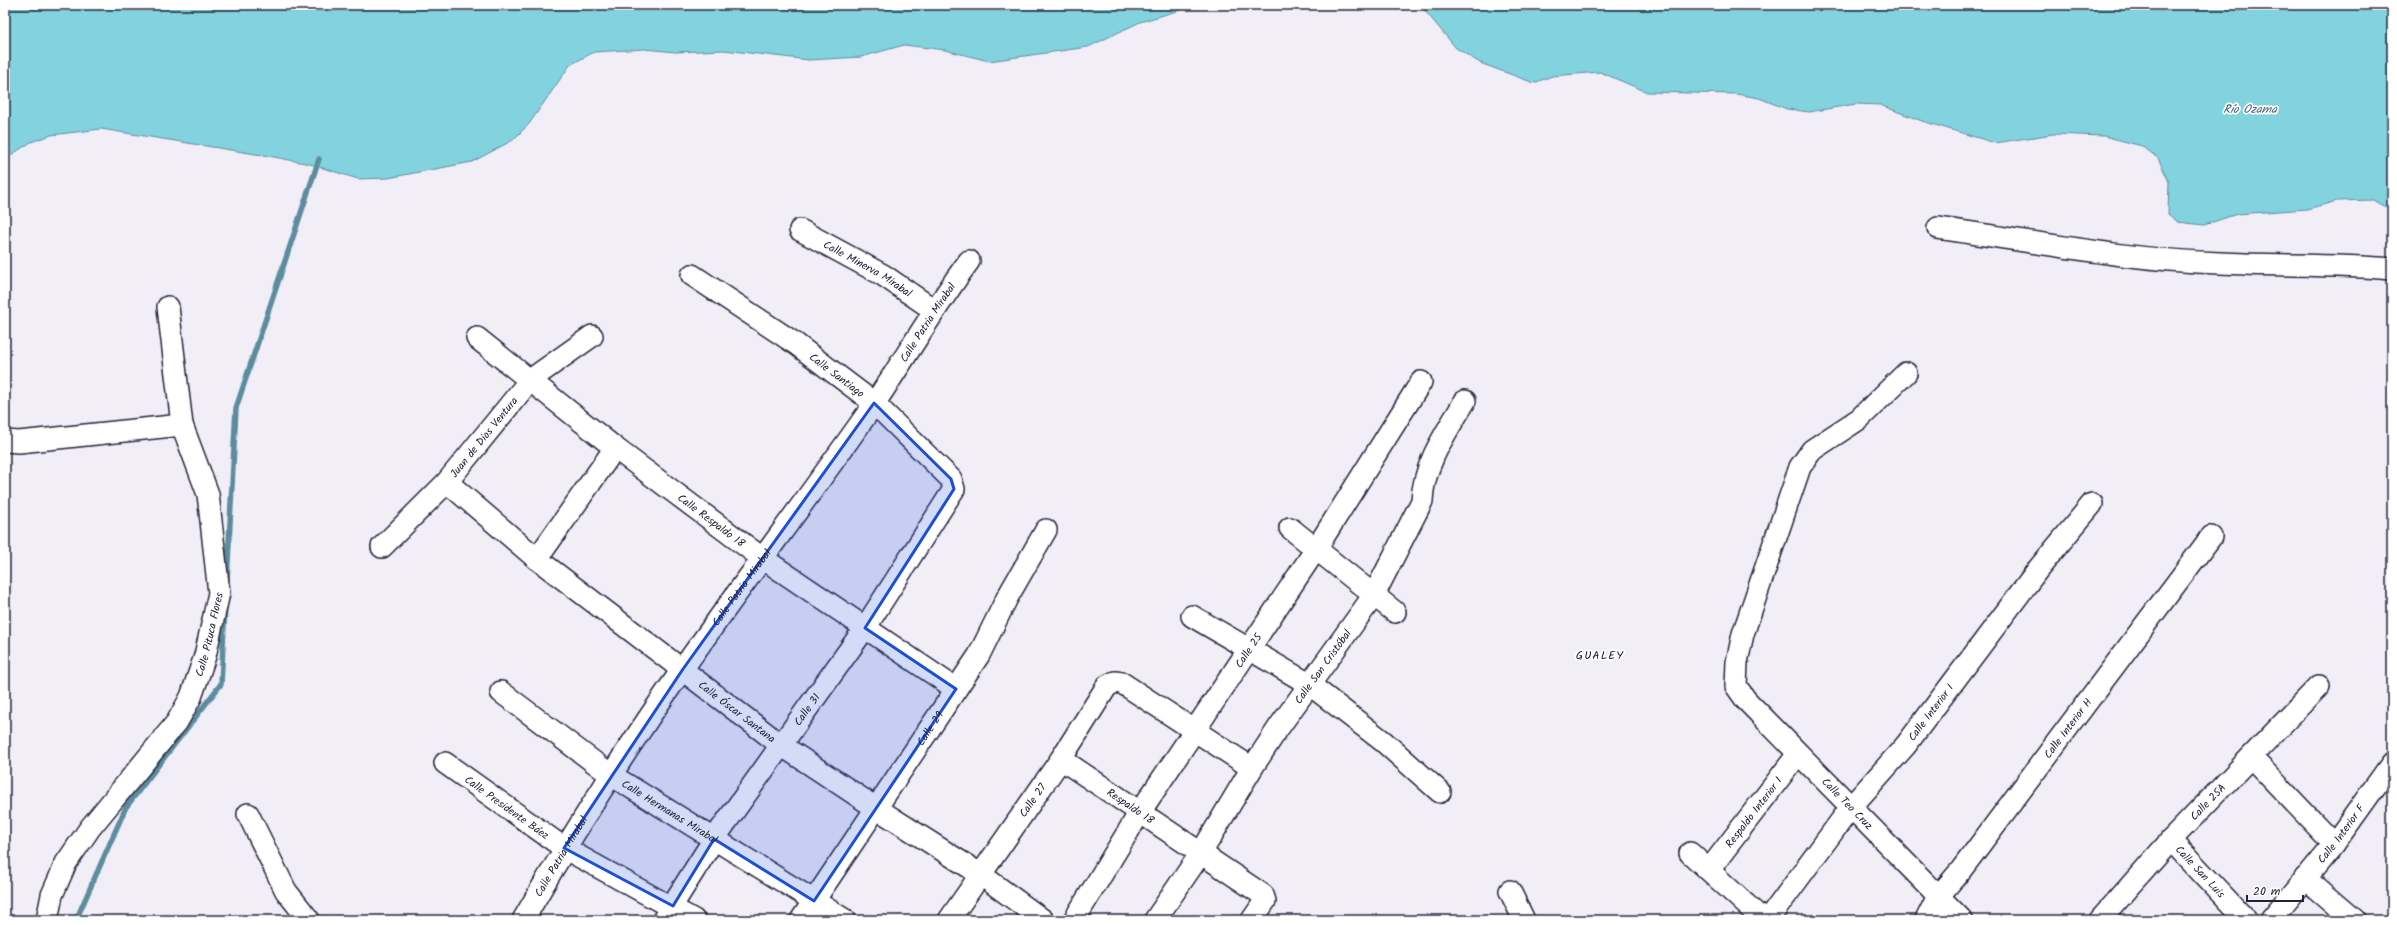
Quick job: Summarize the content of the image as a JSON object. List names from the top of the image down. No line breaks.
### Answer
{"streets":{"street":["Calle Minerva Mirabal","Calle Patria Mirabal","Calle Santiago","Juan de Dios Ventura","Calle Respaldo 18","Calle Pituca Flores","Calle 25","Calle San Cristóbal","Calle 31","Calle Óscar Santana","Calle Interior I","Calle 29","Calle Interior H","Calle 27","Calle 25A","Calle Teo Cruz","Respaldo 18","Calle Presidente Báez","Calle Hermanas Mirabal","Respaldo Interior I","Calle Interior F","Calle San Luis"]},"crossings":[["Calle Minerva Mirabal","Calle Patria Mirabal"],["Calle Patria Mirabal","Calle Santiago"],["Calle Patria Mirabal","Calle Respaldo 18"],["Calle Patria Mirabal","Calle Óscar Santana"],["Calle Patria Mirabal","Calle Presidente Báez"],["Calle Patria Mirabal","Calle Hermanas Mirabal"],["Calle Santiago","Calle 31"],["Juan de Dios Ventura","Calle Respaldo 18"],["Juan de Dios Ventura","Calle Óscar Santana"],["Calle Respaldo 18","Calle 31"],["Calle Respaldo 18","Calle 29"],["Calle 25","Calle 27"],["Calle 25","Respaldo 18"],["Calle San Cristóbal","Respaldo 18"],["Calle 31","Calle Óscar Santana"],["Calle 31","Calle Presidente Báez"],["Calle 31","Calle Hermanas Mirabal"],["Calle Óscar Santana","Calle 29"],["Calle Óscar Santana","Calle 27"],["Calle Interior I","Calle Teo Cruz"],["Calle 29","Calle Hermanas Mirabal"],["Calle Interior H","Calle Teo Cruz"],["Calle 27","Respaldo 18"],["Calle 25A","Calle San Luis"],["Calle Teo Cruz","Respaldo Interior I"]],"districts":["GUALEY"],"water":["Río Ozama"],"scale_bar":"20 m"}
